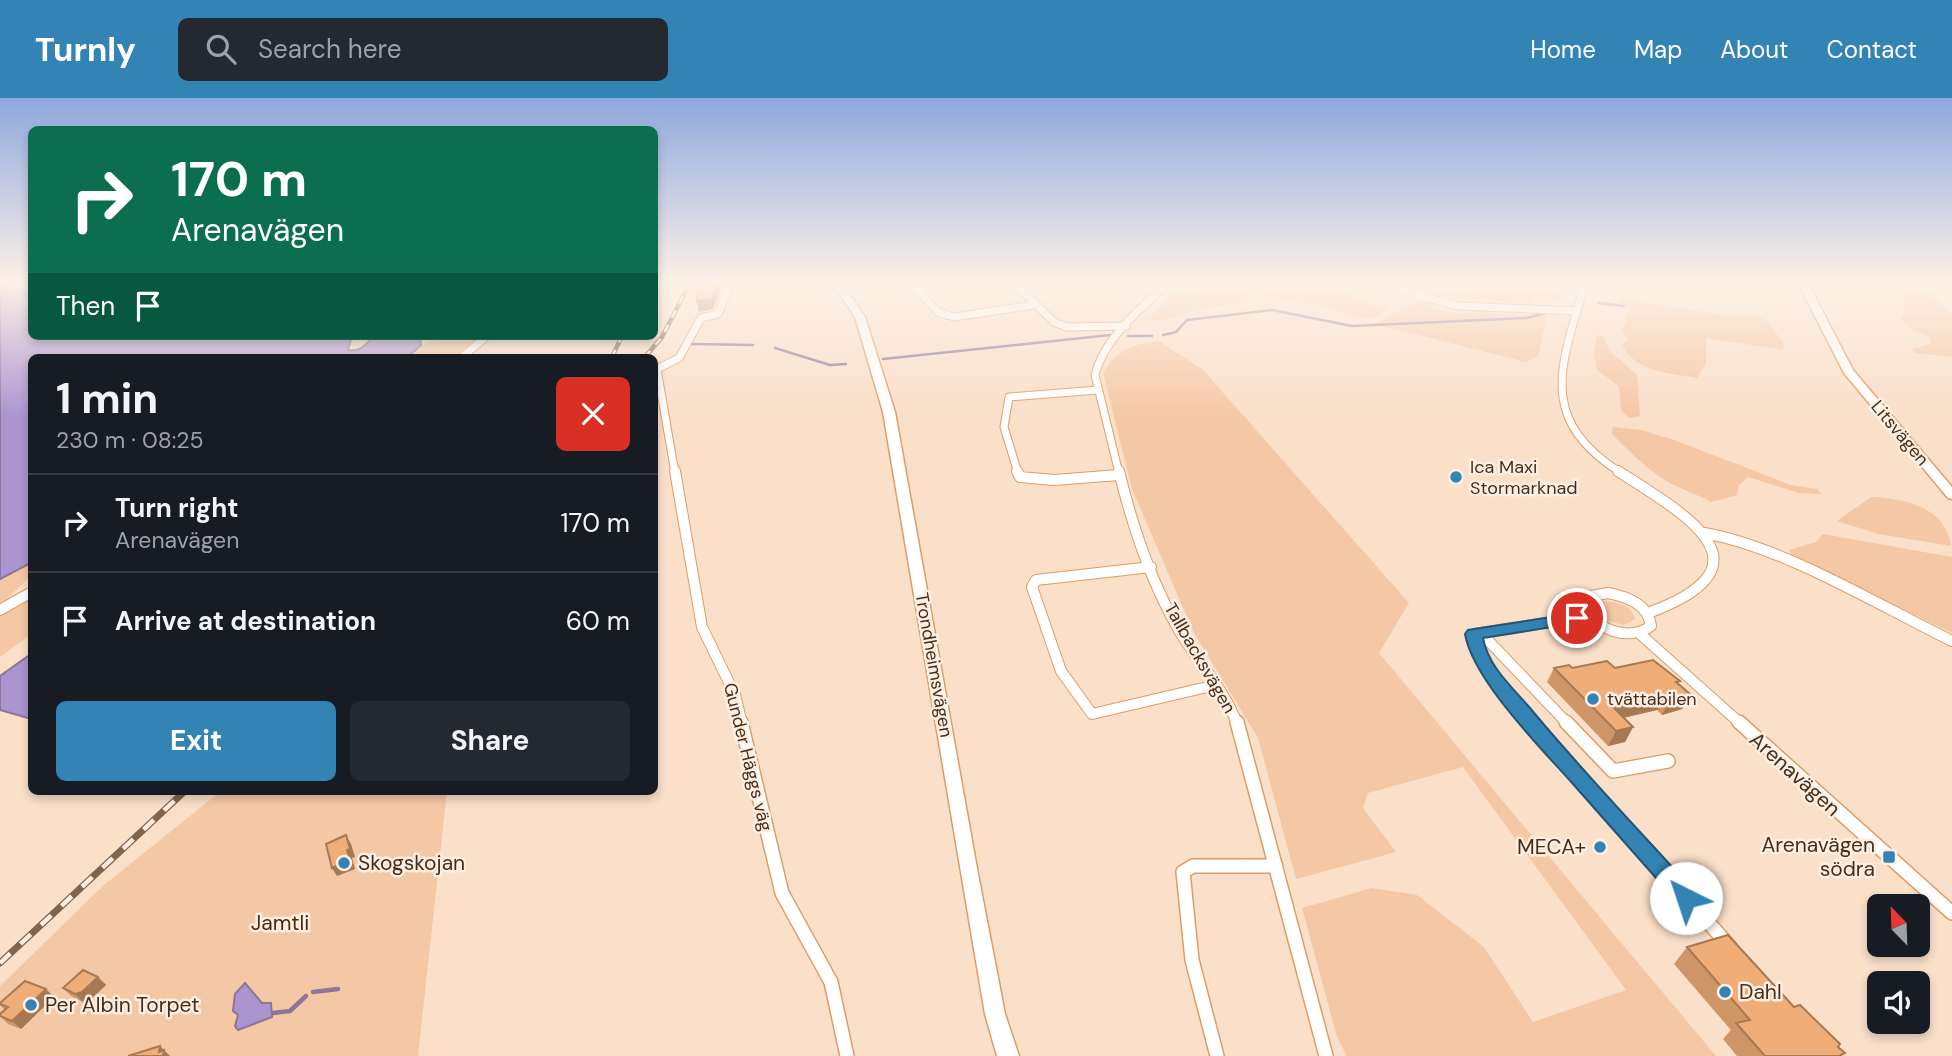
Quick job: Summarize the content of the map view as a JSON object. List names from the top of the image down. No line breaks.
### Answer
{"streets":{"main road":["Litsvägen","Trondheimsvägen"],"street":["Tallbacksvägen","Gunder Häggs väg","Arenavägen"]},"parks":["Jamtli"],"places":{"other":["Ica Maxi Stormarknad","tvättabilen","MECA+","Skogskojan","Dahl","Per Albin Torpet"],"transit":["Arenavägen södra"]},"north":"top left","page":{"header":"Turnly","search":"Search here","nav":["Home","Map","About","Contact"],"turn":["170 m","Arenavägen"],"then":"Then","heading":["1 min","230 m · 08:25"],"list":[{"name":"Turn right","note":"Arenavägen","value":"170 m"},{"name":"Arrive at destination","value":"60 m"}],"buttons":["Exit","Share"]}}
